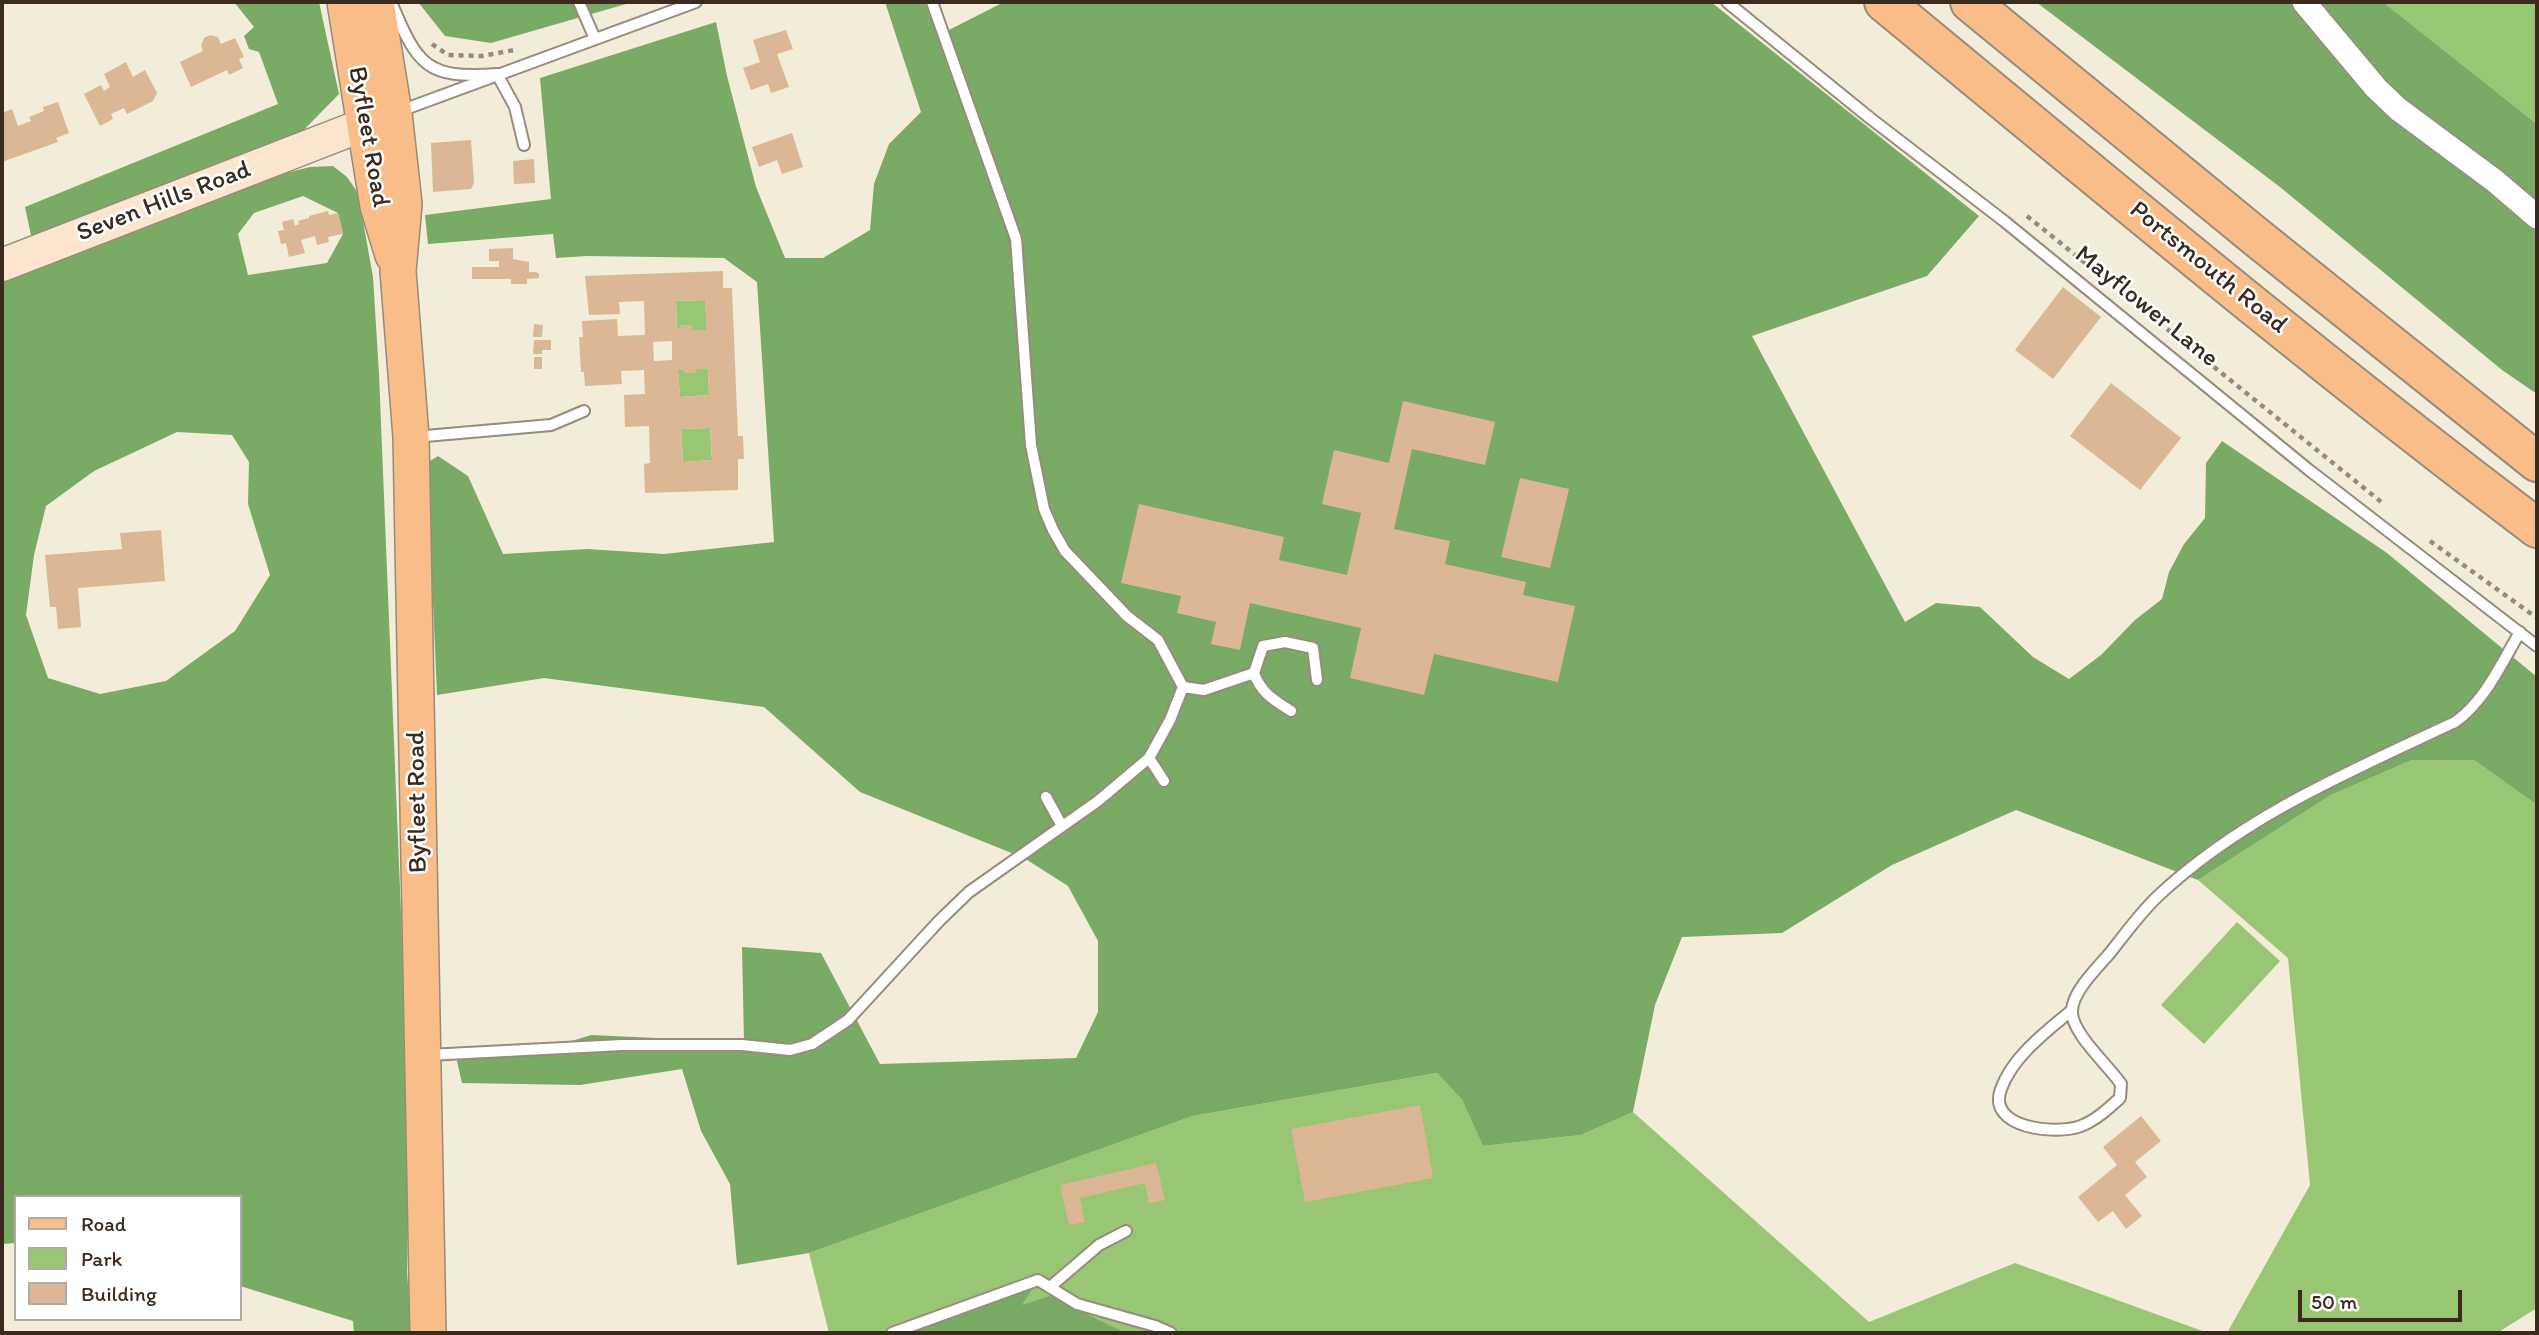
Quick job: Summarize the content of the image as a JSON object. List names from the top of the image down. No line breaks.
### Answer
{"streets":{"highway":["Portsmouth Road"],"main road":["Byfleet Road","Seven Hills Road"],"lane":["Mayflower Lane"]},"crossings":[["Byfleet Road","Seven Hills Road"]],"legend":["Road","Park","Building"],"scale_bar":"50 m"}
